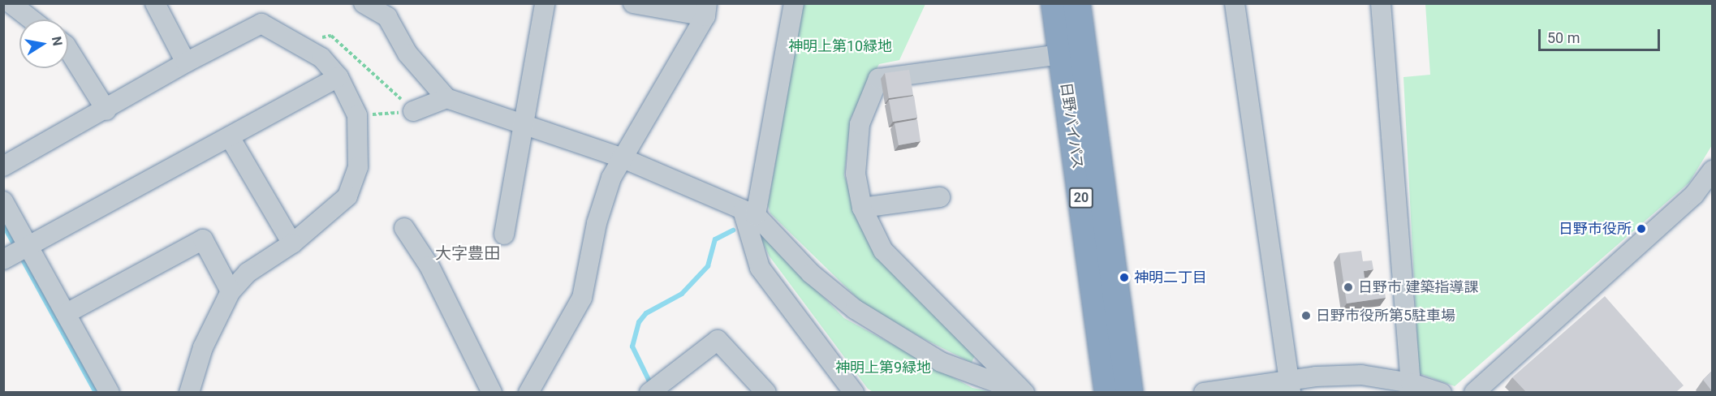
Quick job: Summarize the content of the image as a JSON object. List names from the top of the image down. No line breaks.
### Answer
{"streets":{"highway":["日野バイパス","20"]},"districts":["大字豊田"],"parks":["神明上第10緑地","神明上第9緑地"],"places":["日野市役所","神明二丁目","日野市 建築指導課","日野市役所第5駐車場"],"scale_bar":"50 m","north":"right"}
